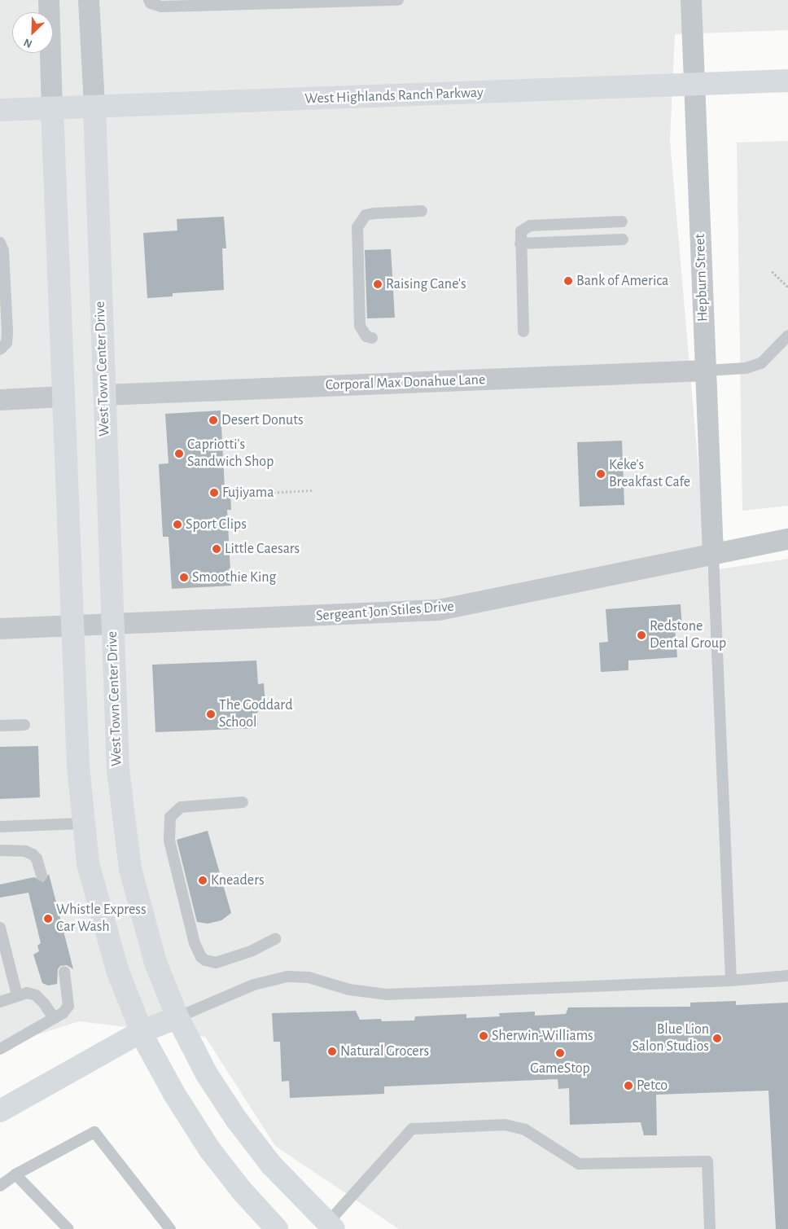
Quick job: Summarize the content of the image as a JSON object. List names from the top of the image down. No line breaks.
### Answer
{"streets":{"street":["West Highlands Ranch Parkway","Hepburn Street","West Town Center Drive","Corporal Max Donahue Lane","Sergeant Jon Stiles Drive"]},"crossings":[["West Highlands Ranch Parkway","Hepburn Street"],["West Highlands Ranch Parkway","West Town Center Drive"],["Hepburn Street","Corporal Max Donahue Lane"],["Hepburn Street","Sergeant Jon Stiles Drive"],["West Town Center Drive","Corporal Max Donahue Lane"],["West Town Center Drive","Sergeant Jon Stiles Drive"]],"places":["Bank of America","Raising Cane's","Desert Donuts","Capriotti's Sandwich Shop","Keke's Breakfast Cafe","Fujiyama","Sport Clips","Little Caesars","Smoothie King","Redstone Dental Group","The Goddard School","Kneaders","Whistle Express Car Wash","Sherwin-Williams","Blue Lion Salon Studios","Natural Grocers","GameStop","Petco"],"north":"bottom left"}
